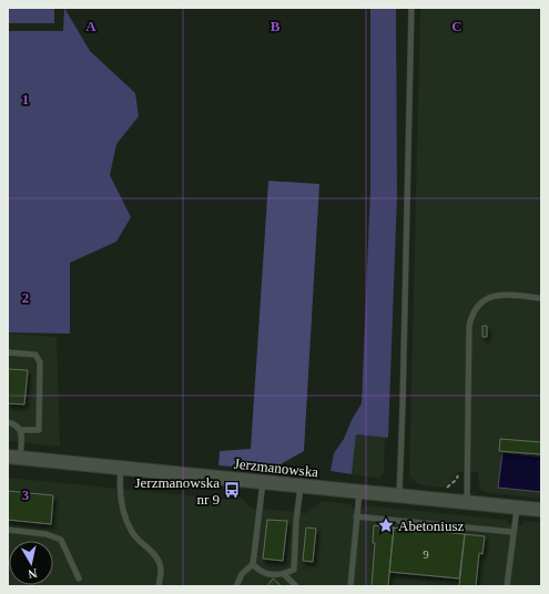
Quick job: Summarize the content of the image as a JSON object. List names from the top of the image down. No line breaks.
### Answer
{"streets":{"street":["Jerzmanowska"]},"places":{"bus stop":["Jerzmanowska nr 9"],"place":["Abetoniusz"]},"house_numbers":["9"],"north":"bottom","grid":{"columns":["A","B","C"],"rows":["1","2","3"]}}
